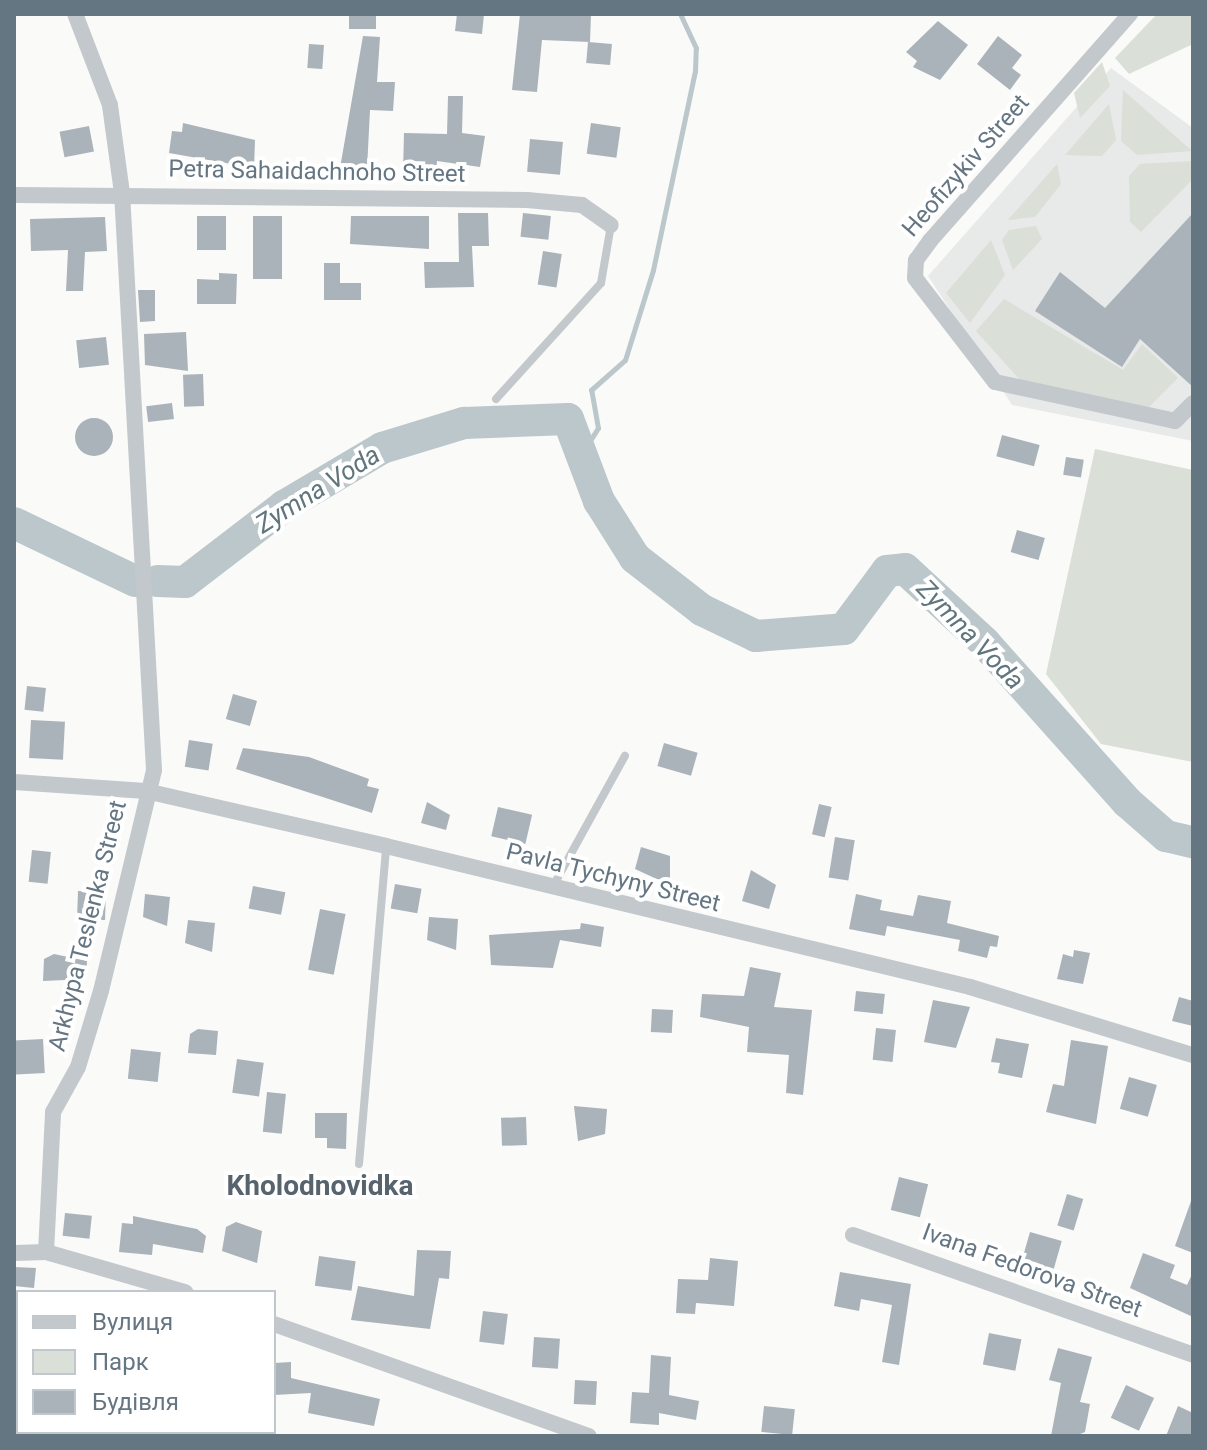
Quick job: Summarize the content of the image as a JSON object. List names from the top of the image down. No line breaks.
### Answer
{"streets":{"street":["Heofizykiv Street","Petra Sahaidachnoho Street","Pavla Tychyny Street","Arkhypa Teslenka Street","Ivana Fedorova Street"]},"crossings":[["Petra Sahaidachnoho Street","Arkhypa Teslenka Street"],["Pavla Tychyny Street","Arkhypa Teslenka Street"]],"districts":["Kholodnovidka"],"water":["Zymna Voda"],"legend":["Вулиця","Парк","Будівля"]}
